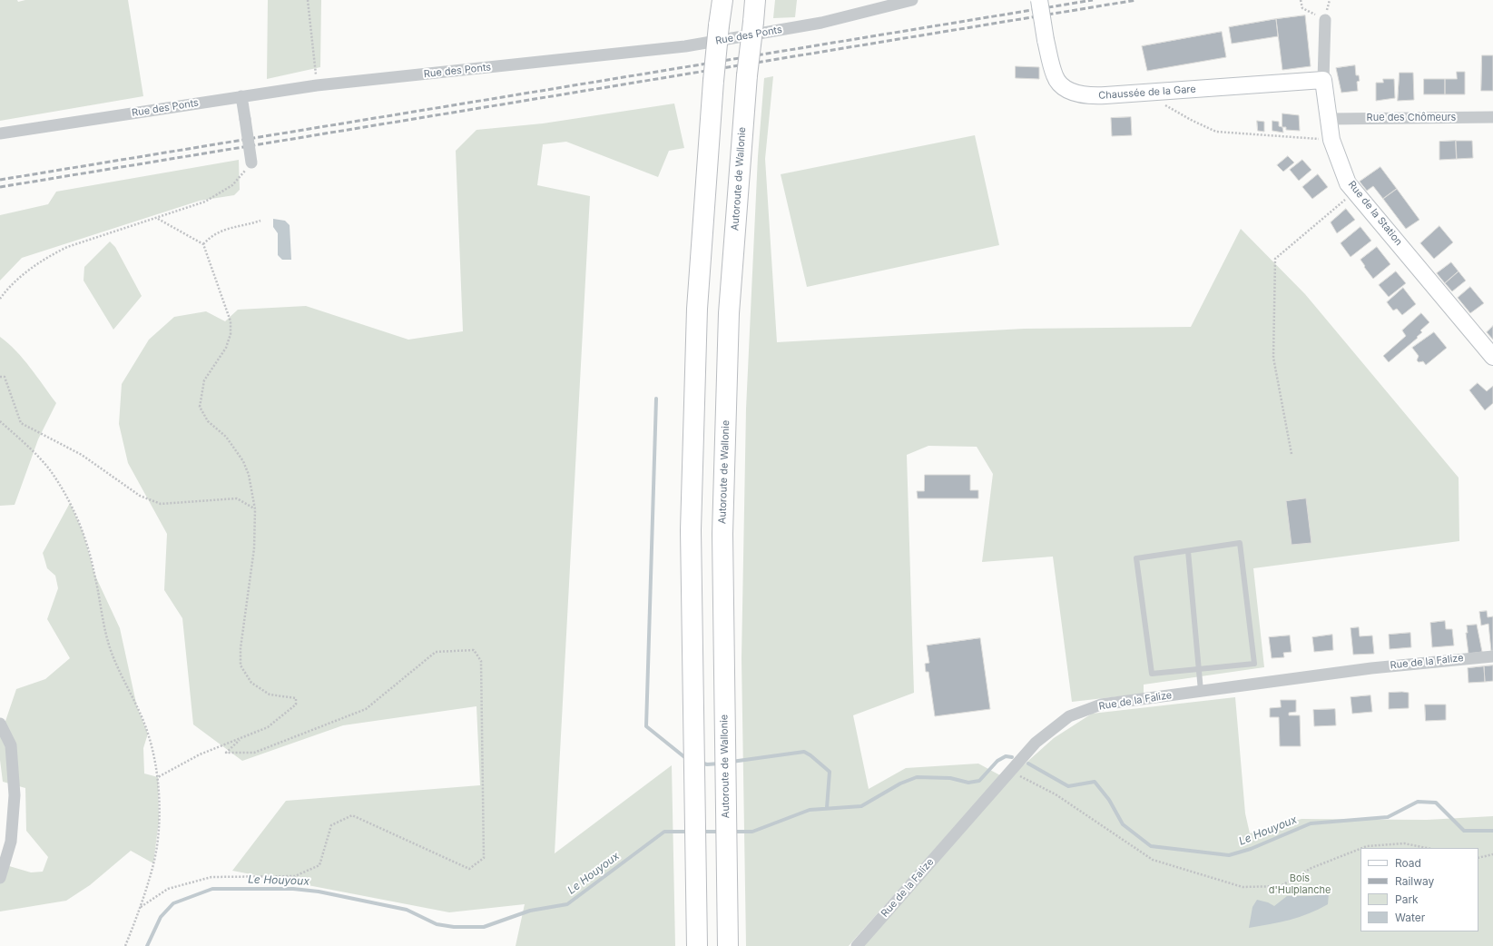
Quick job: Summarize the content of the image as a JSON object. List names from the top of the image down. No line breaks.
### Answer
{"streets":{"highway":["Autoroute de Wallonie"],"street":["Rue des Ponts","Chaussée de la Gare","Rue des Chômeurs","Rue de la Station","Rue de la Falize"]},"crossings":[["Chaussée de la Gare","Rue de la Station"],["Rue des Chômeurs","Rue de la Station"]],"water":["Le Houyoux"],"parks":["Bois d'Hulplanche"],"legend":["Road","Railway","Park","Water"]}
